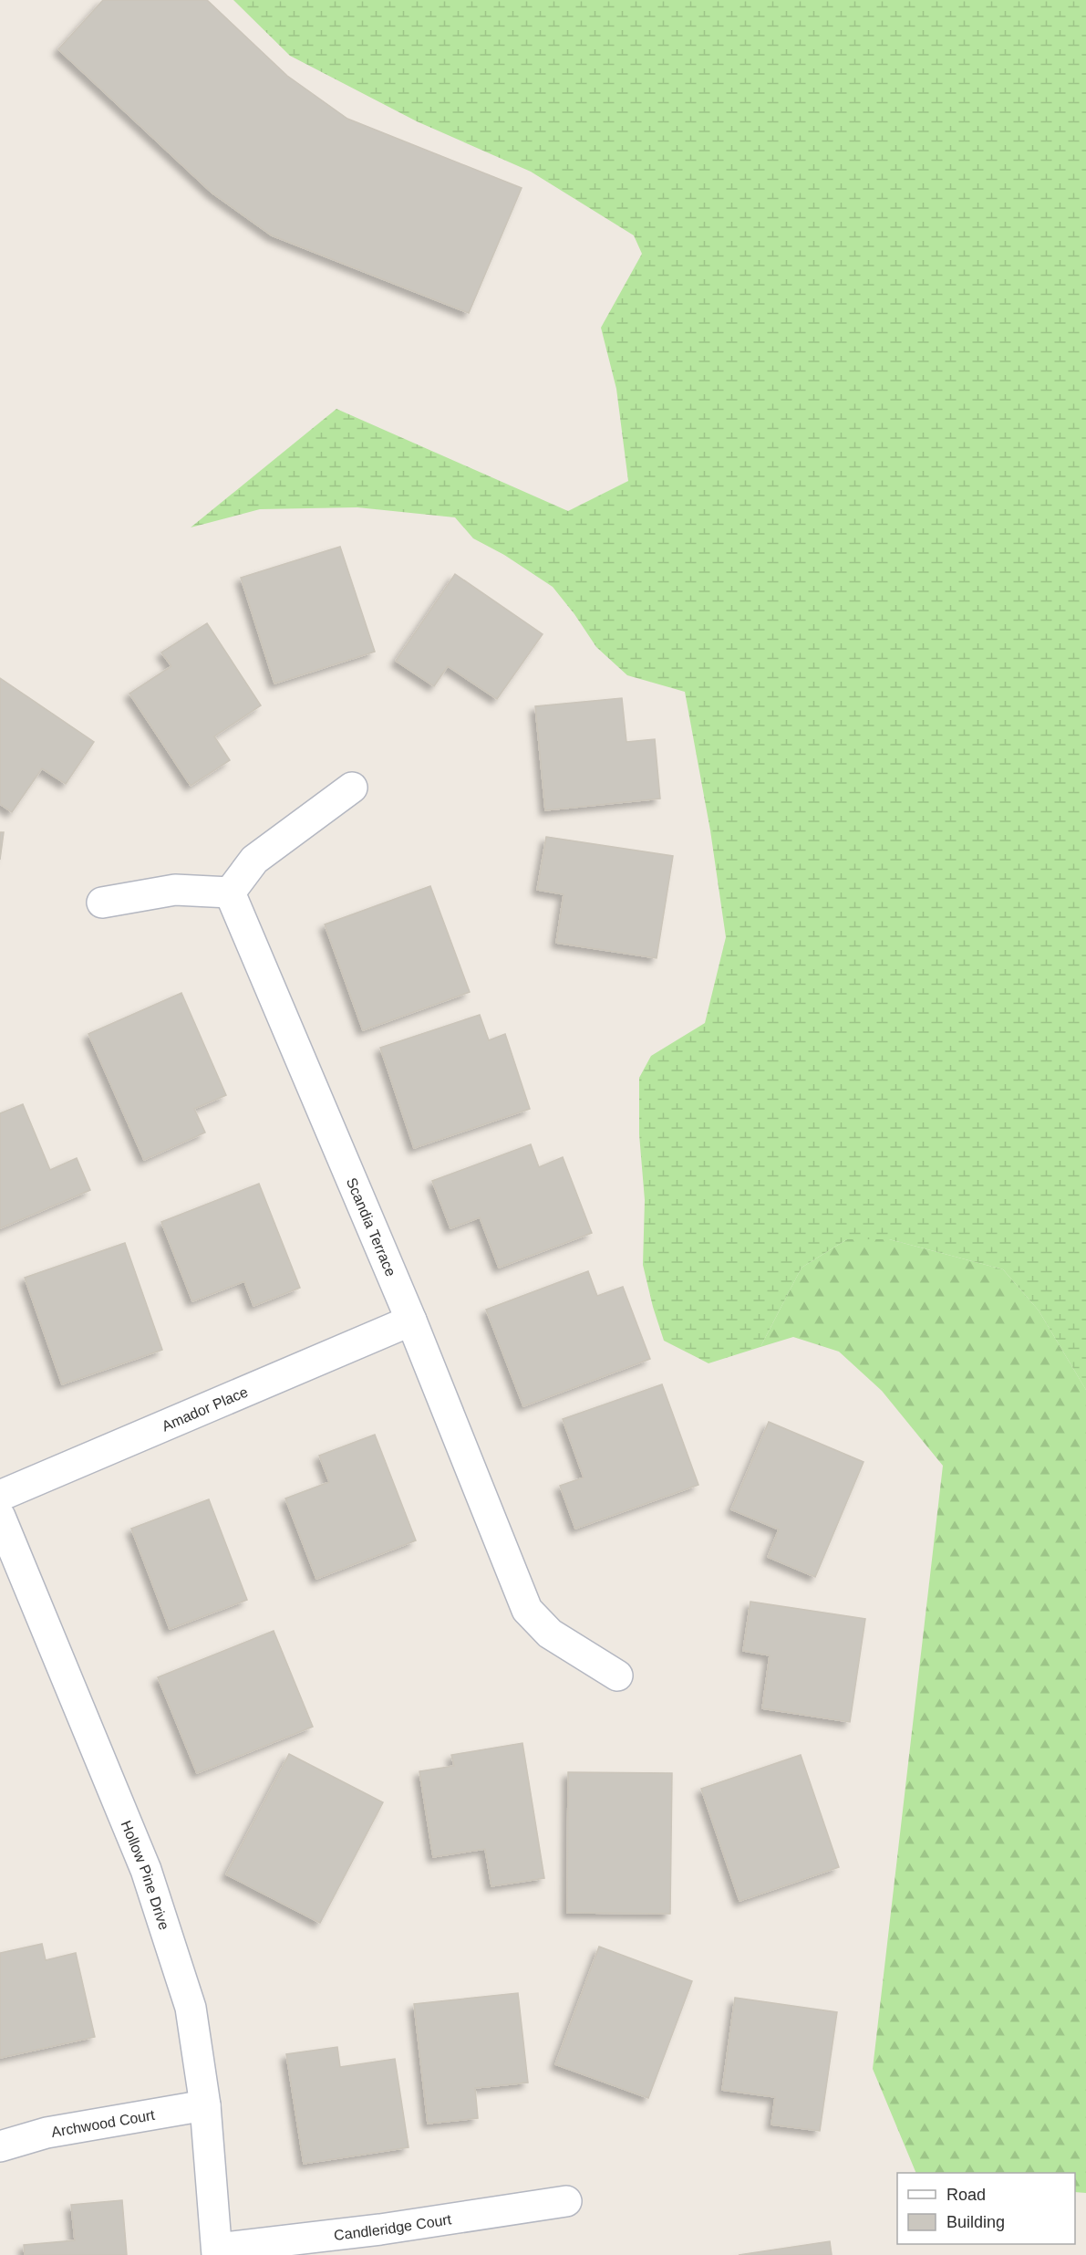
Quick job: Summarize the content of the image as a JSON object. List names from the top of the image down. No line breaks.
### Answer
{"streets":{"street":["Scandia Terrace","Amador Place","Hollow Pine Drive","Archwood Court","Candleridge Court"]},"crossings":[["Scandia Terrace","Amador Place"],["Hollow Pine Drive","Archwood Court"],["Hollow Pine Drive","Candleridge Court"]],"legend":["Road","Building"]}
